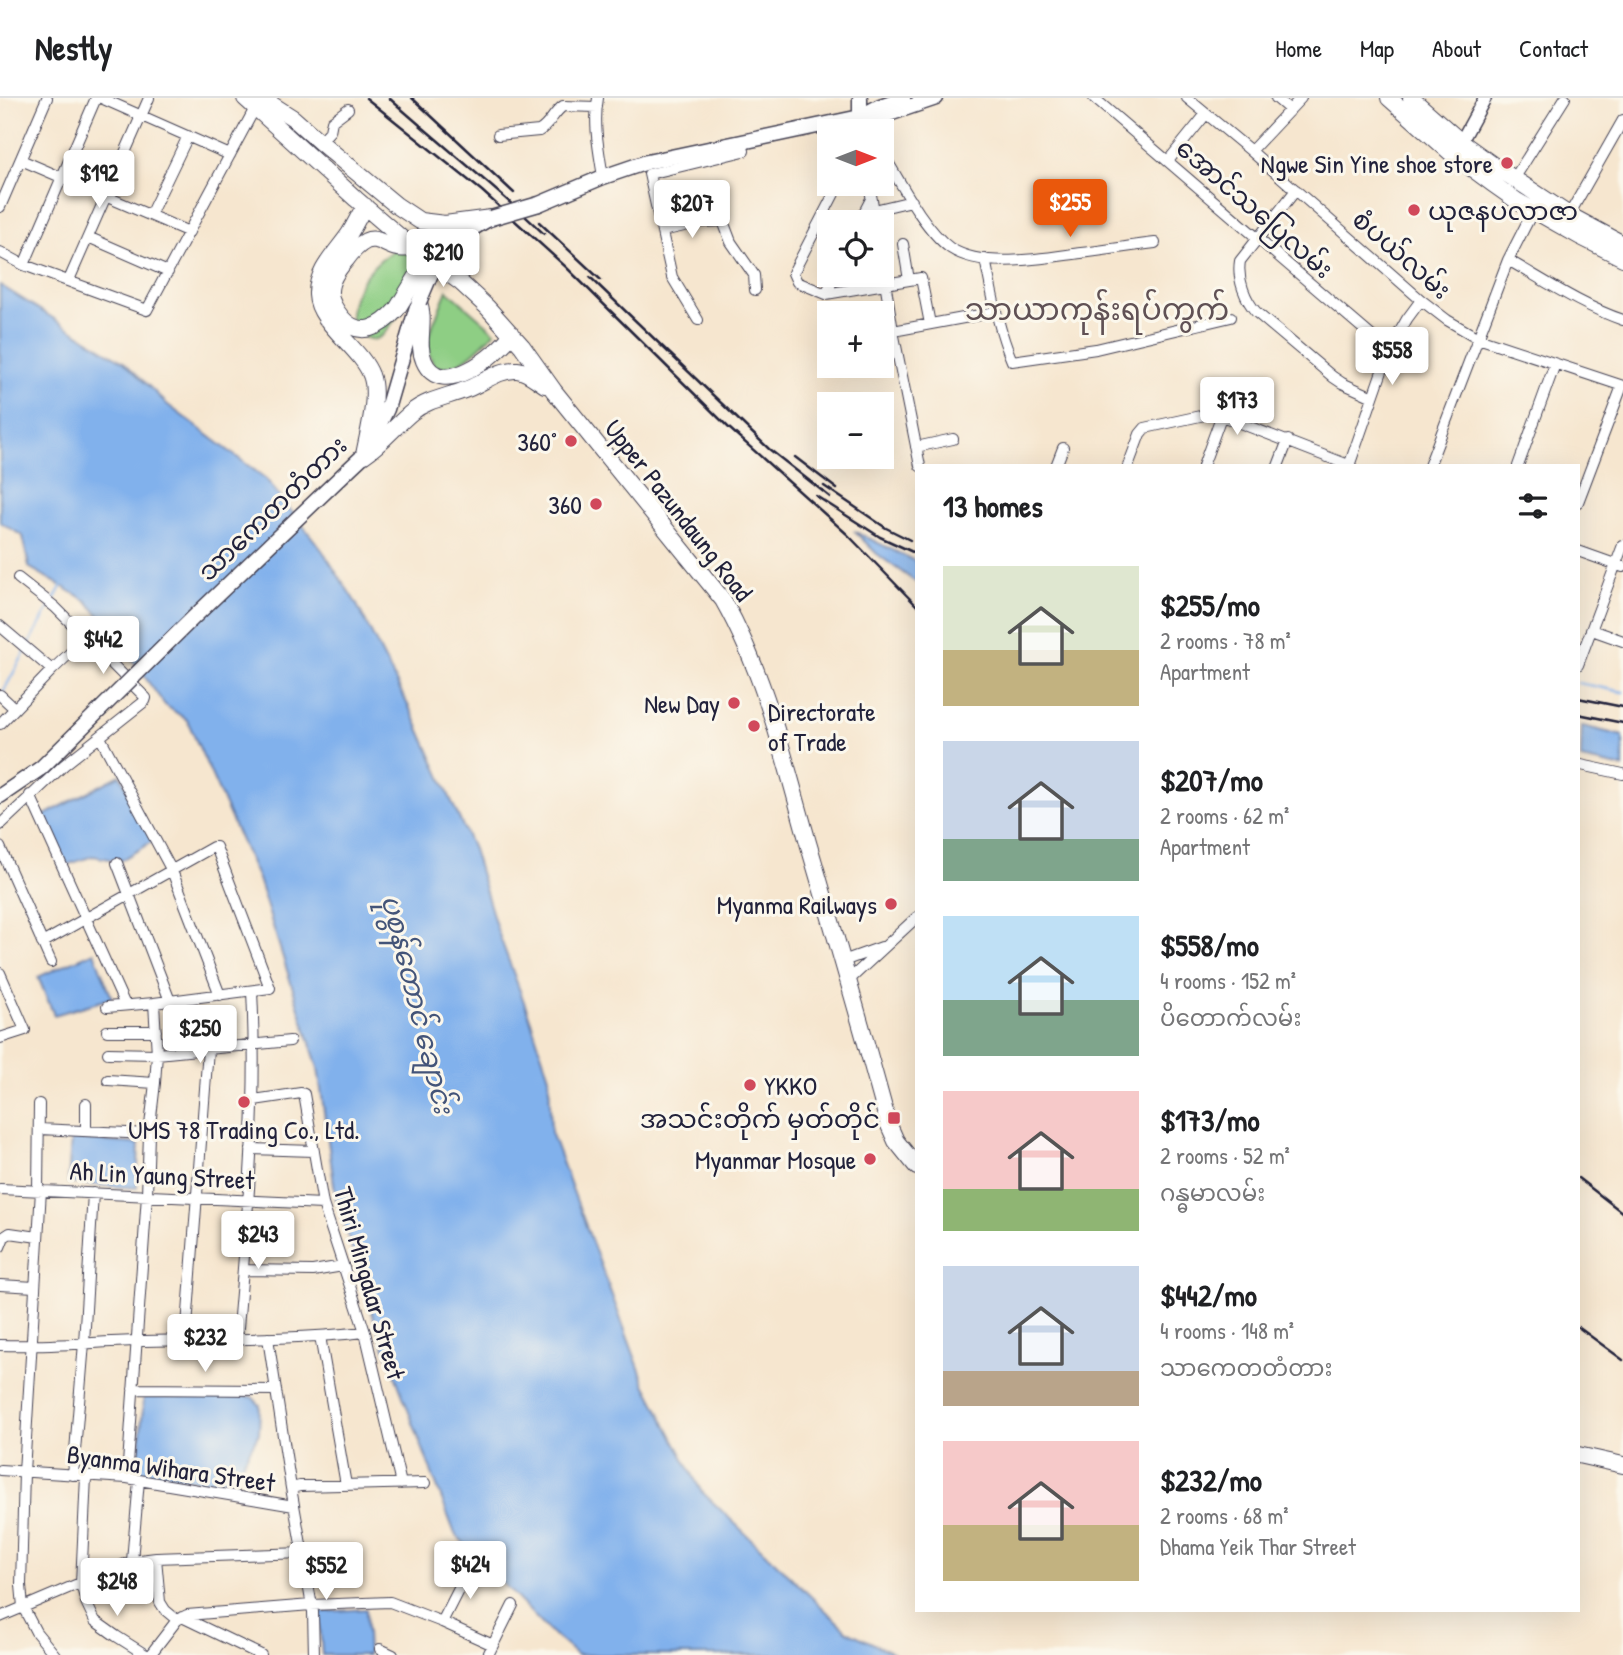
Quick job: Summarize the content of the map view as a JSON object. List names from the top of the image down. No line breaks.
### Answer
{"streets":{"main road":["သာကေတတံတား","Upper Pazundaung Road"],"street":["အောင်သပြေလမ်း","စံပယ်လမ်း","Ah Lin Yaung Street","Thiri Mingalar Street","Byanma Wihara Street"]},"crossings":[["Ah Lin Yaung Street","Thiri Mingalar Street"]],"districts":["သာယာကုန်းရပ်ကွက်"],"water":["ပုစွန်တောင် ချောင်း"],"places":{"other":["Ngwe Sin Yine shoe store","ယုဇနပလာဇာ","360°","360","New Day","Directorate of Trade","Myanma Railways","YKKO","UMS 78 Trading Co., Ltd.","Myanmar Mosque"],"transit":["အသင်းတိုက် မှတ်တိုင်"]},"north":"right","page":{"header":"Nestly","nav":["Home","Map","About","Contact"],"map_buttons":["+","−"],"price":["$192","$255","$207","$210","$558","$173","$442","$250","$243","$232","$424","$552","$248"],"heading":"13 homes","list":[{"name":"$255/mo","note":"2 rooms · 78 m² · Apartment"},{"name":"$207/mo","note":"2 rooms · 62 m² · Apartment"},{"name":"$558/mo","note":"4 rooms · 152 m² · ပိတောက်လမ်း"},{"name":"$173/mo","note":"2 rooms · 52 m² · ဂန္ဓမာလမ်း"},{"name":"$442/mo","note":"4 rooms · 148 m² · သာကေတတံတား"},{"name":"$232/mo","note":"2 rooms · 68 m² · Dhama Yeik Thar Street"}]}}
